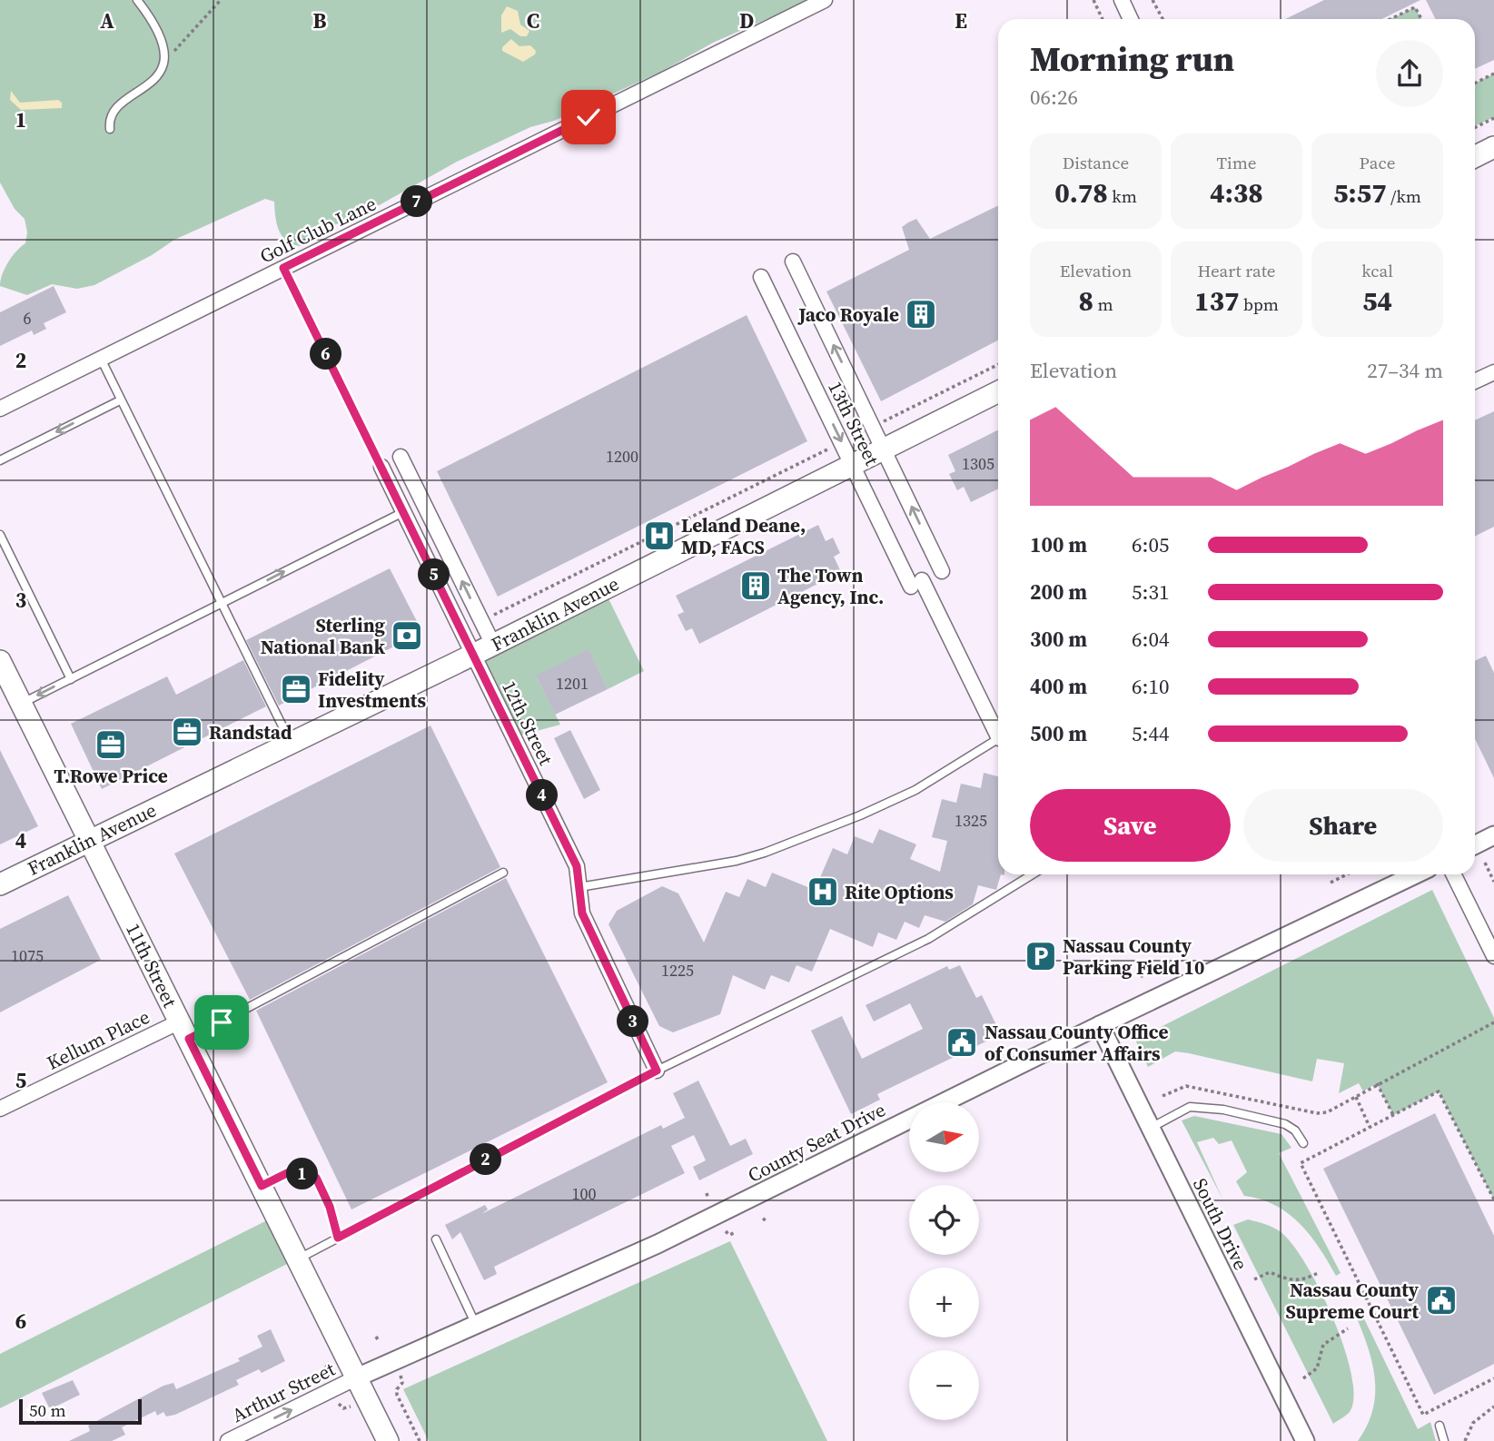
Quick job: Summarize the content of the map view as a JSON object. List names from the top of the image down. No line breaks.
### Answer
{"streets":{"main road":["Franklin Avenue","11th Street"],"street":["Golf Club Lane","13th Street","12th Street","Kellum Place","County Seat Drive","South Drive","Arthur Street"]},"crossings":[["13th Street","Franklin Avenue"],["Franklin Avenue","12th Street"],["Franklin Avenue","11th Street"],["11th Street","Kellum Place"],["11th Street","County Seat Drive"],["11th Street","Arthur Street"],["County Seat Drive","South Drive"],["County Seat Drive","Arthur Street"]],"one_way":["Arthur Street"],"places":{"building":["Jaco Royale","The Town Agency, Inc."],"hospital":["Leland Deane, MD, FACS","Rite Options"],"bank":["Sterling National Bank"],"office":["Fidelity Investments","Randstad","T.Rowe Price"],"parking":["Nassau County Parking Field 10"],"public building":["Nassau County Office of Consumer Affairs","Nassau County Supreme Court"]},"house_numbers":["6","1200","1305","1201","1325","1075","1225","100"],"scale_bar":"50 m","north":"right","page":{"heading":["Morning run","06:26"],"stats":[["Distance","0.78 km"],["Time","4:38"],["Pace","5:57 /km"],["Elevation","8 m"],["Heart rate","137 bpm"],["kcal","54"]],"pins":["7","6","5","4","3","2","1"],"chart":["Elevation","27–34 m"],"list":[{"name":"100 m","note":"6:05"},{"name":"200 m","note":"5:31"},{"name":"300 m","note":"6:04"},{"name":"400 m","note":"6:10"},{"name":"500 m","note":"5:44"}],"buttons":["Save","Share"],"map_buttons":["+","−"],"scale":"50 m"},"grid":{"columns":["A","B","C","D","E"],"rows":["1","2","3","4","5","6"]}}
